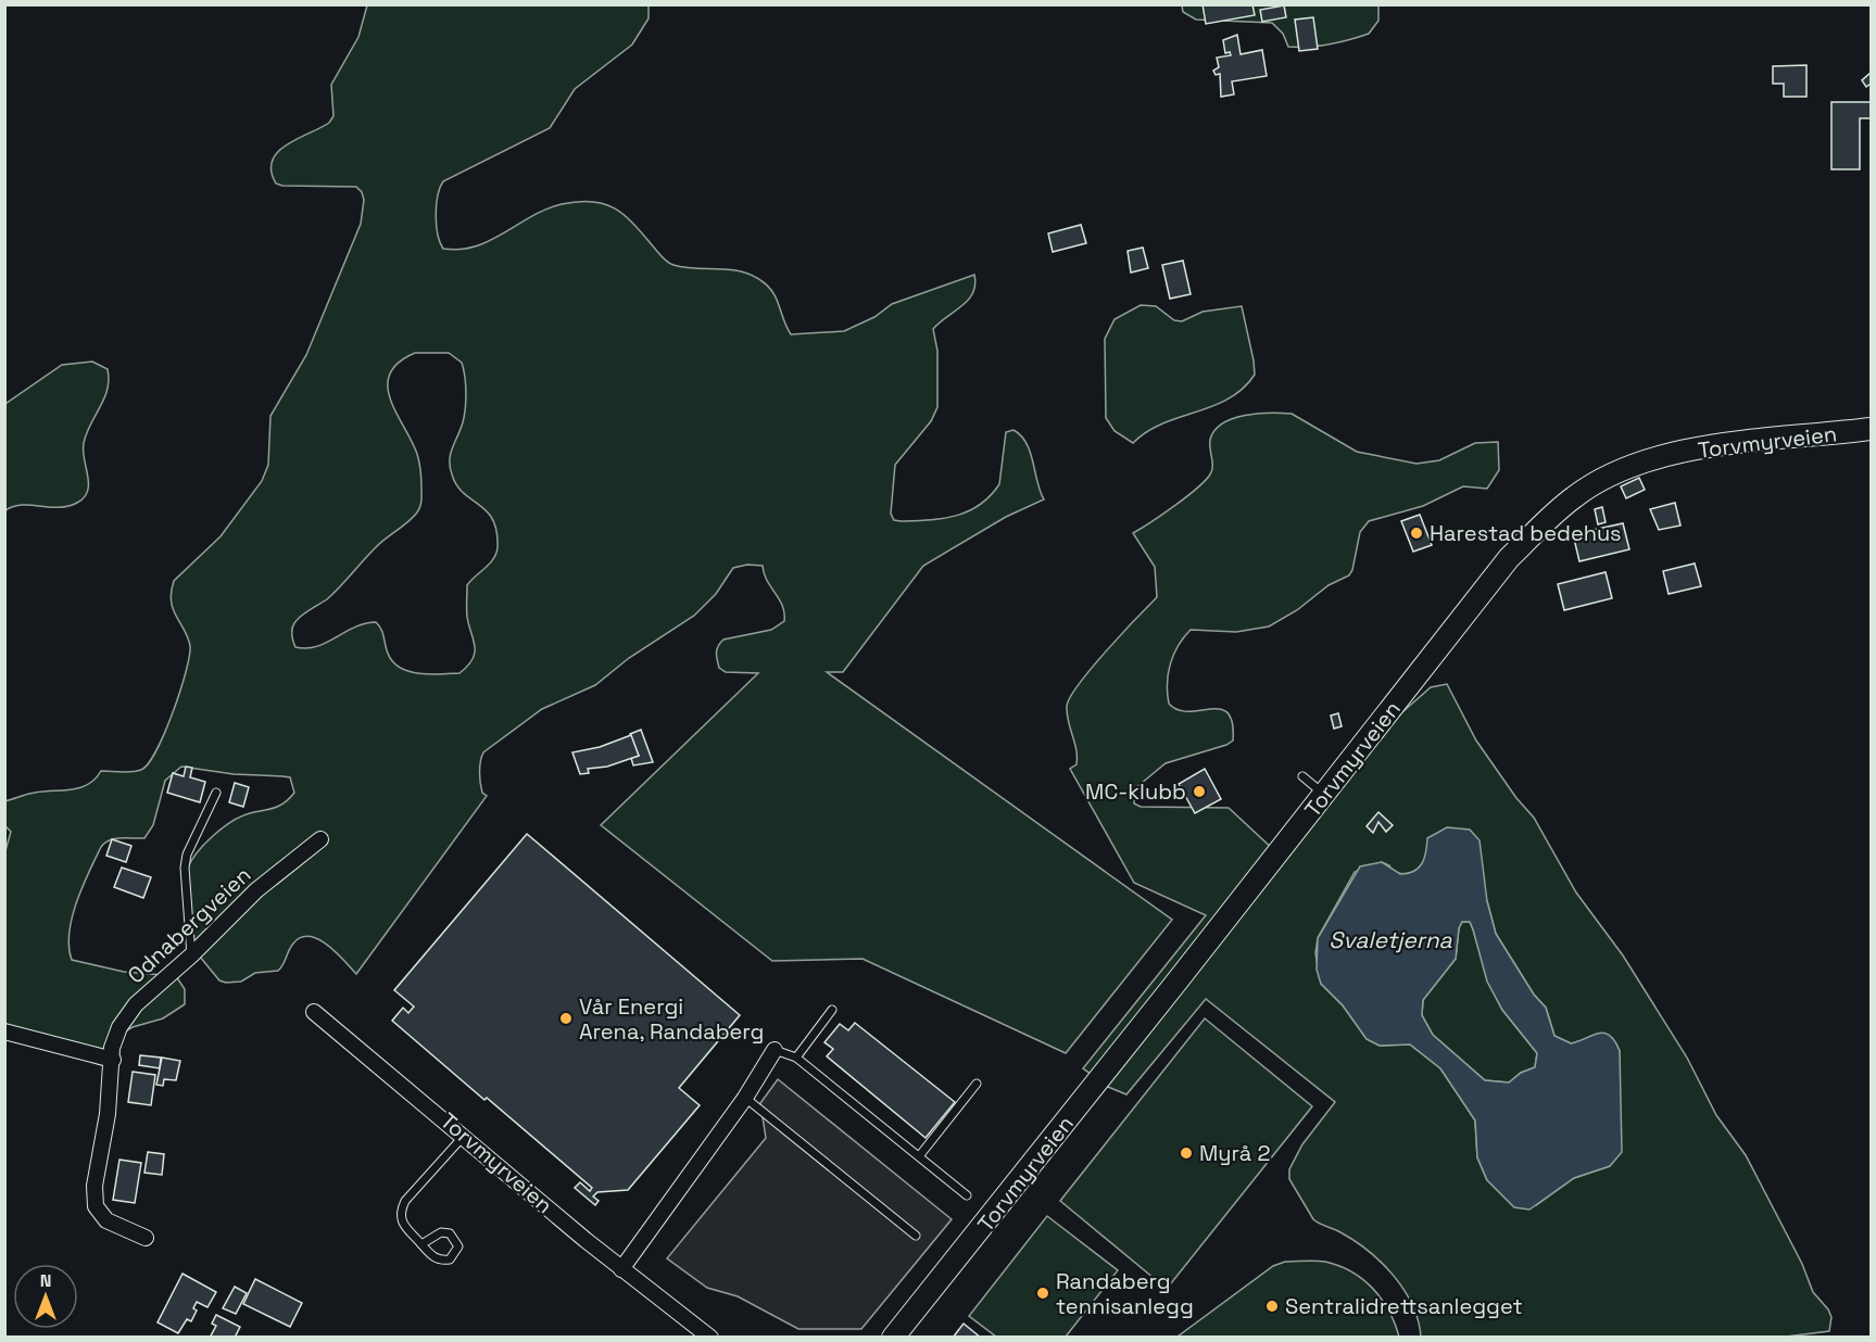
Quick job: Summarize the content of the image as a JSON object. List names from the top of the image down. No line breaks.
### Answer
{"streets":{"main road":["Torvmyrveien"],"street":["Odnabergveien"]},"water":["Svaletjerna"],"places":["Harestad bedehus","MC-klubb","Vår Energi Arena, Randaberg","Myrå 2","Randaberg tennisanlegg","Sentralidrettsanlegget"],"north":"top"}
